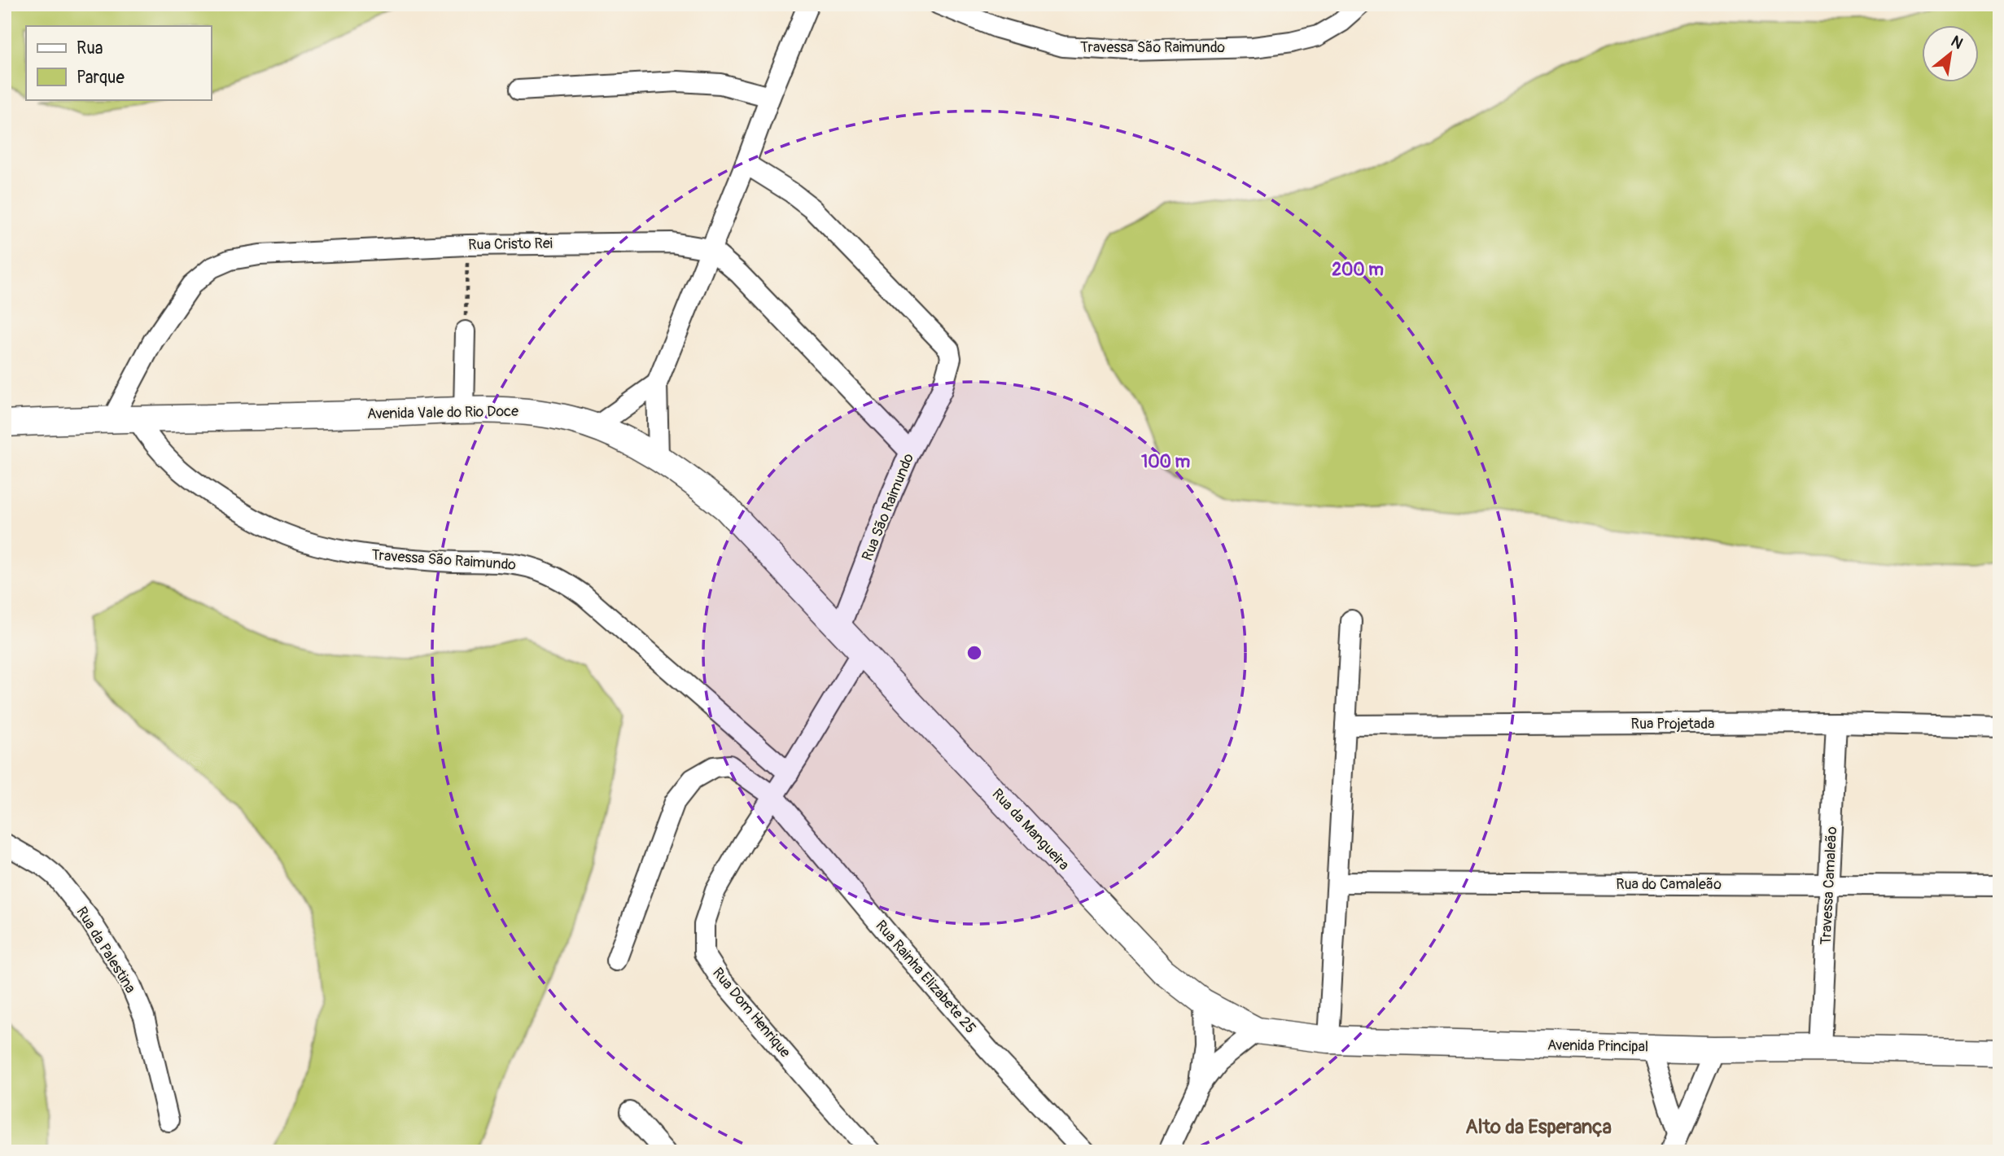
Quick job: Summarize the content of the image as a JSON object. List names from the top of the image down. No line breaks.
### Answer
{"streets":{"street":["Travessa São Raimundo","Rua Cristo Rei","Avenida Vale do Rio Doce","Rua São Raimundo","Rua Projetada","Rua da Mangueira","Rua do Camaleão","Travessa Camaleão","Rua da Palestina","Rua Rainha Elizabete 25","Rua Dom Henrique","Avenida Principal"]},"crossings":[["Travessa São Raimundo","Avenida Vale do Rio Doce"],["Rua Cristo Rei","Avenida Vale do Rio Doce"],["Avenida Vale do Rio Doce","Rua São Raimundo"],["Avenida Vale do Rio Doce","Rua da Mangueira"],["Rua Projetada","Travessa Camaleão"],["Rua da Mangueira","Avenida Principal"],["Rua do Camaleão","Travessa Camaleão"],["Travessa Camaleão","Avenida Principal"],["Rua Rainha Elizabete 25","Rua Dom Henrique"]],"districts":["Alto da Esperança"],"legend":["Rua","Parque"],"north":"top right","rings":["200 m","100 m"]}
